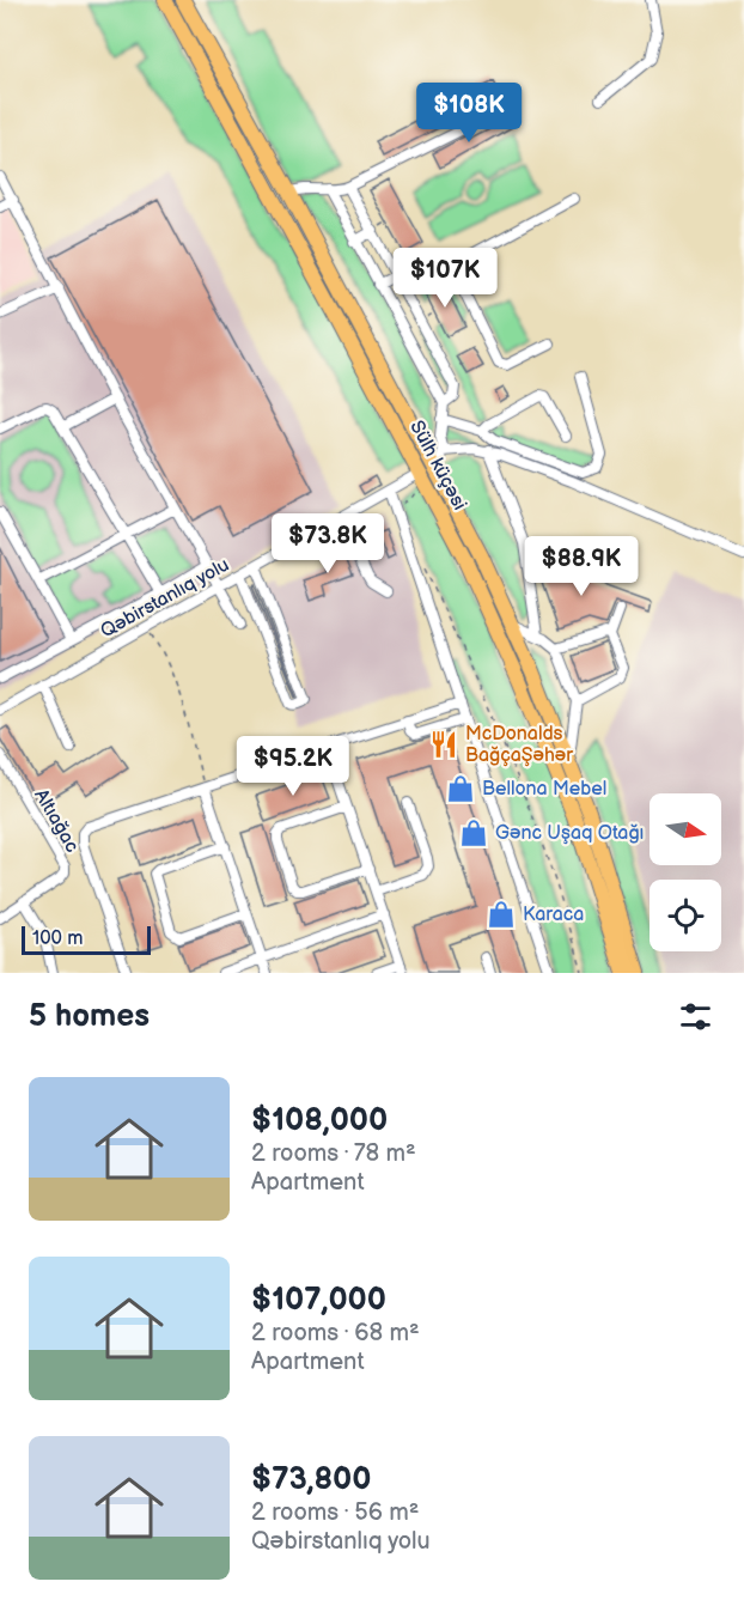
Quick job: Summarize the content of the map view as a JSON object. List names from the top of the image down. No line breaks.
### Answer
{"streets":{"highway":["Sülh küçəsi"],"street":["Qəbirstanlıq yolu","Altıağac"]},"crossings":[["Sülh küçəsi","Qəbirstanlıq yolu"]],"places":{"restaurant":["McDonalds BağçaŞəhər"],"shop":["Bellona Mebel","Gənc Uşaq Otağı","Karaca"]},"scale_bar":"100 m","north":"right","page":{"price":["$108K","$107K","$73.8K","$88.9K","$95.2K"],"scale":"100 m","heading":"5 homes","list":[{"name":"$108,000","note":"2 rooms · 78 m² · Apartment"},{"name":"$107,000","note":"2 rooms · 68 m² · Apartment"},{"name":"$73,800","note":"2 rooms · 56 m² · Qəbirstanlıq yolu"}]}}
